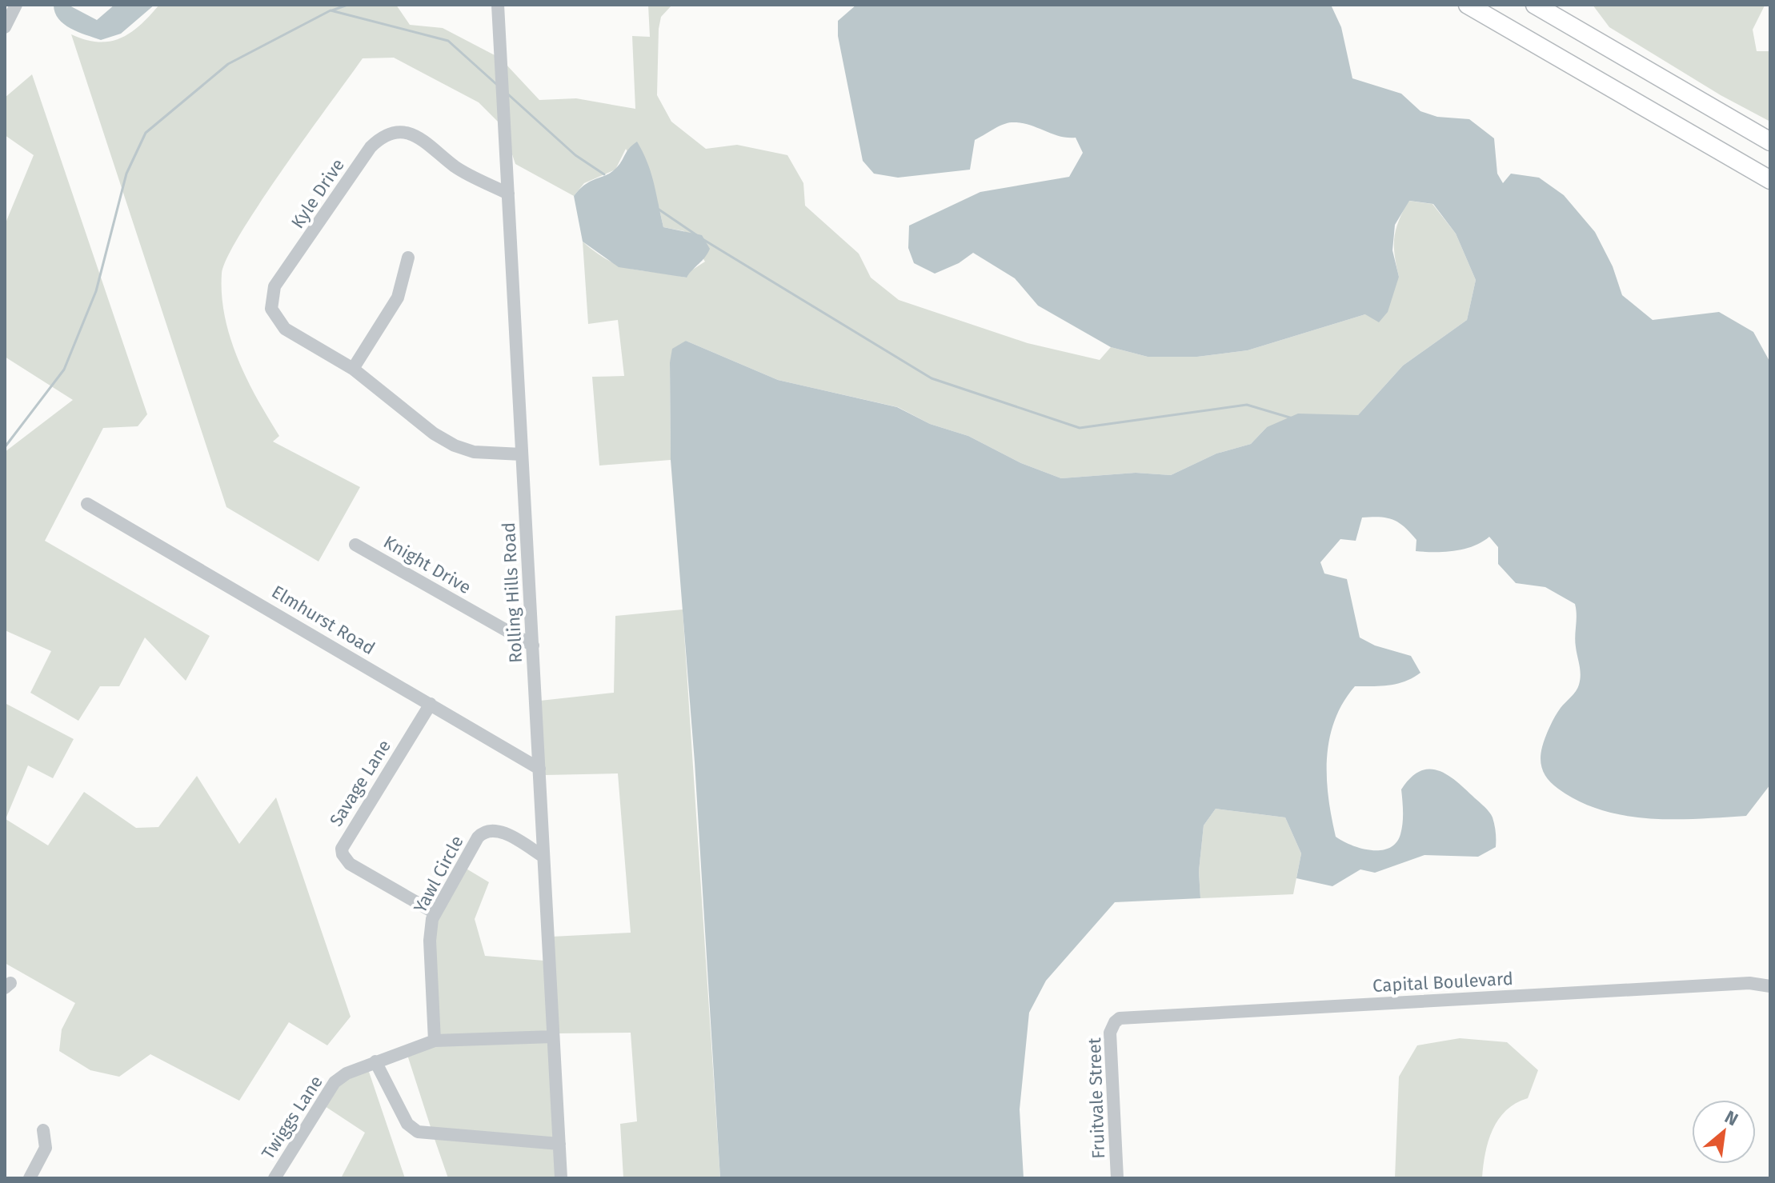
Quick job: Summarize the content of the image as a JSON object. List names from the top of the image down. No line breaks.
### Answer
{"streets":{"street":["Kyle Drive","Knight Drive","Rolling Hills Road","Elmhurst Road","Savage Lane","Yawl Circle","Capital Boulevard","Fruitvale Street","Twiggs Lane"]},"crossings":[["Kyle Drive","Rolling Hills Road"],["Knight Drive","Rolling Hills Road"],["Rolling Hills Road","Elmhurst Road"],["Rolling Hills Road","Yawl Circle"],["Elmhurst Road","Savage Lane"],["Savage Lane","Yawl Circle"],["Capital Boulevard","Fruitvale Street"]],"north":"top right"}
